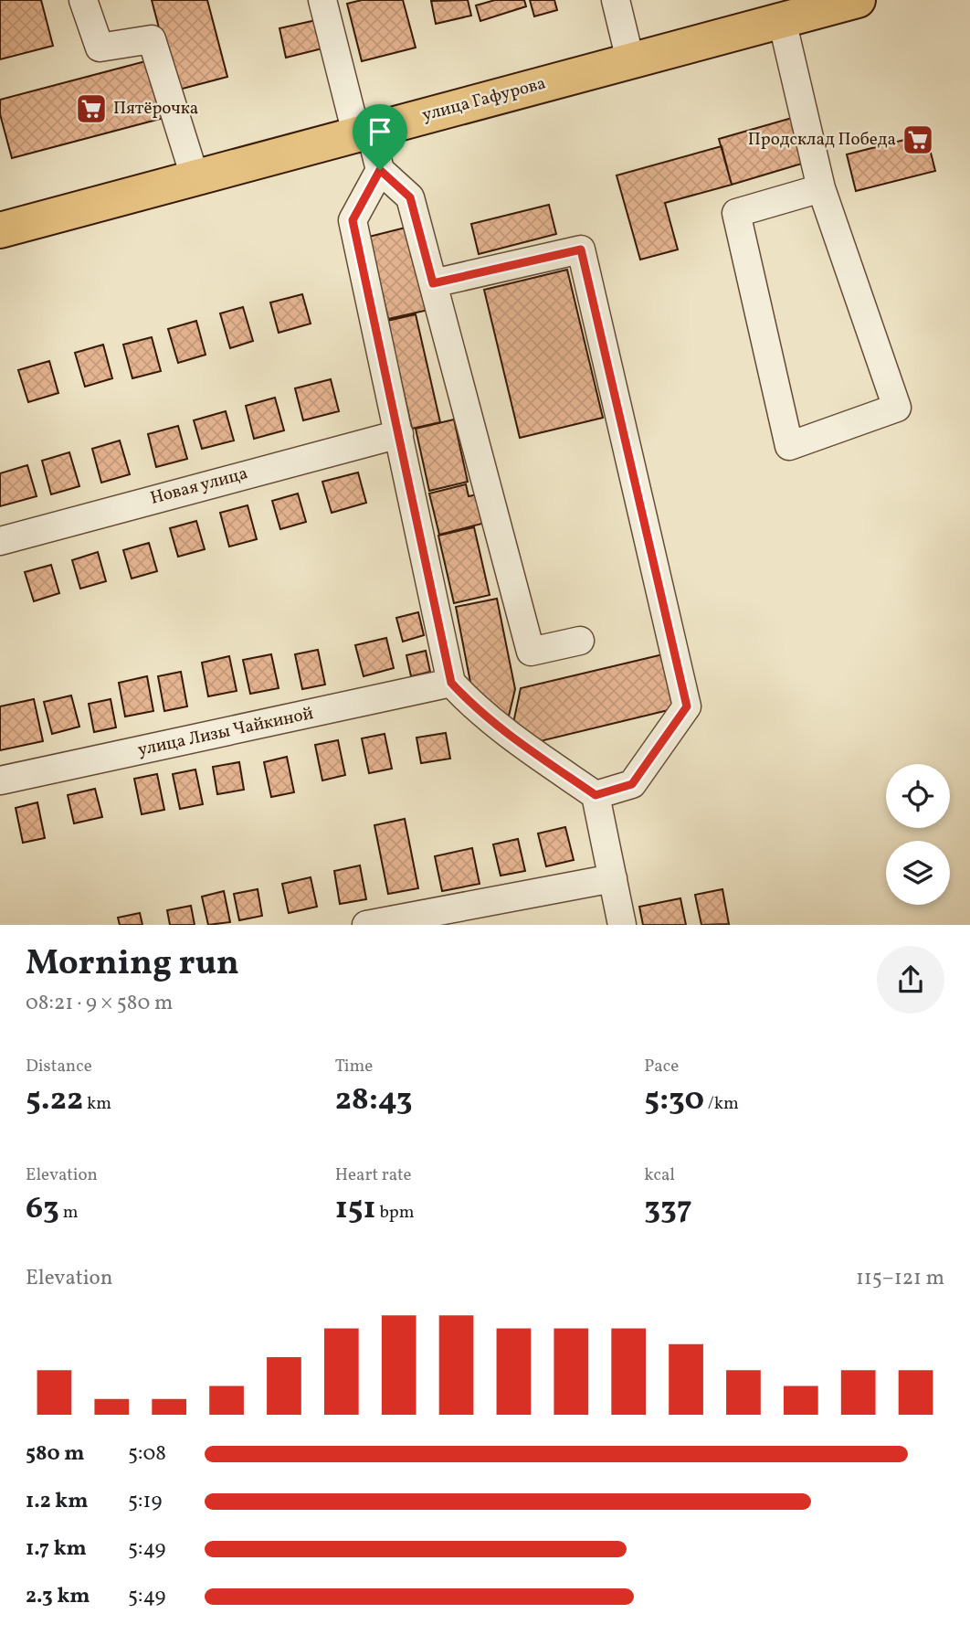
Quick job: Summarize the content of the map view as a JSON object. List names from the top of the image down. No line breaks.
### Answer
{"streets":{"main road":["улица Гафурова"],"street":["Новая улица","улица Лизы Чайкиной"]},"places":{"supermarket":["Пятёрочка","Продсклад Победа"]},"page":{"heading":["Morning run","08:21 · 9 × 580 m"],"stats":[["Distance","5.22 km"],["Time","28:43"],["Pace","5:30 /km"],["Elevation","63 m"],["Heart rate","151 bpm"],["kcal","337"]],"chart":["Elevation","115–121 m"],"list":[{"name":"580 m","note":"5:08"},{"name":"1.2 km","note":"5:19"},{"name":"1.7 km","note":"5:49"},{"name":"2.3 km","note":"5:49"}]}}
